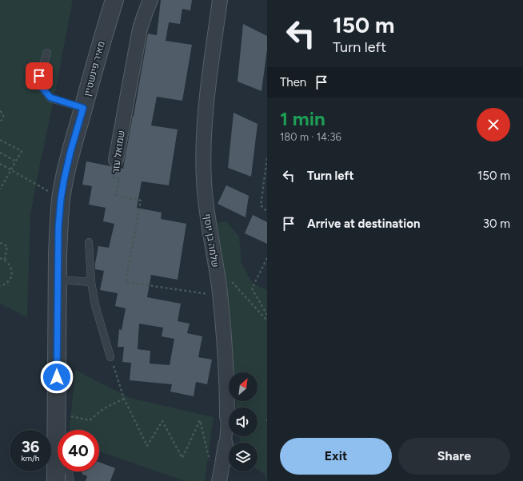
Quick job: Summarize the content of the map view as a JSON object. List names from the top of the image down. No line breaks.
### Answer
{"streets":{"street":["מאיר פינשטיין","שמואל עזר","שלמה בן יוסף"]},"crossings":[["שמואל עזר","שלמה בן יוסף"]],"north":"top right","page":{"turn":["150 m","Turn left"],"then":"Then","heading":["1 min","180 m · 14:36"],"list":[{"name":"Turn left","value":"150 m"},{"name":"Arrive at destination","value":"30 m"}],"speed":"36 km/h","limit":"40","buttons":["Exit","Share"]}}
